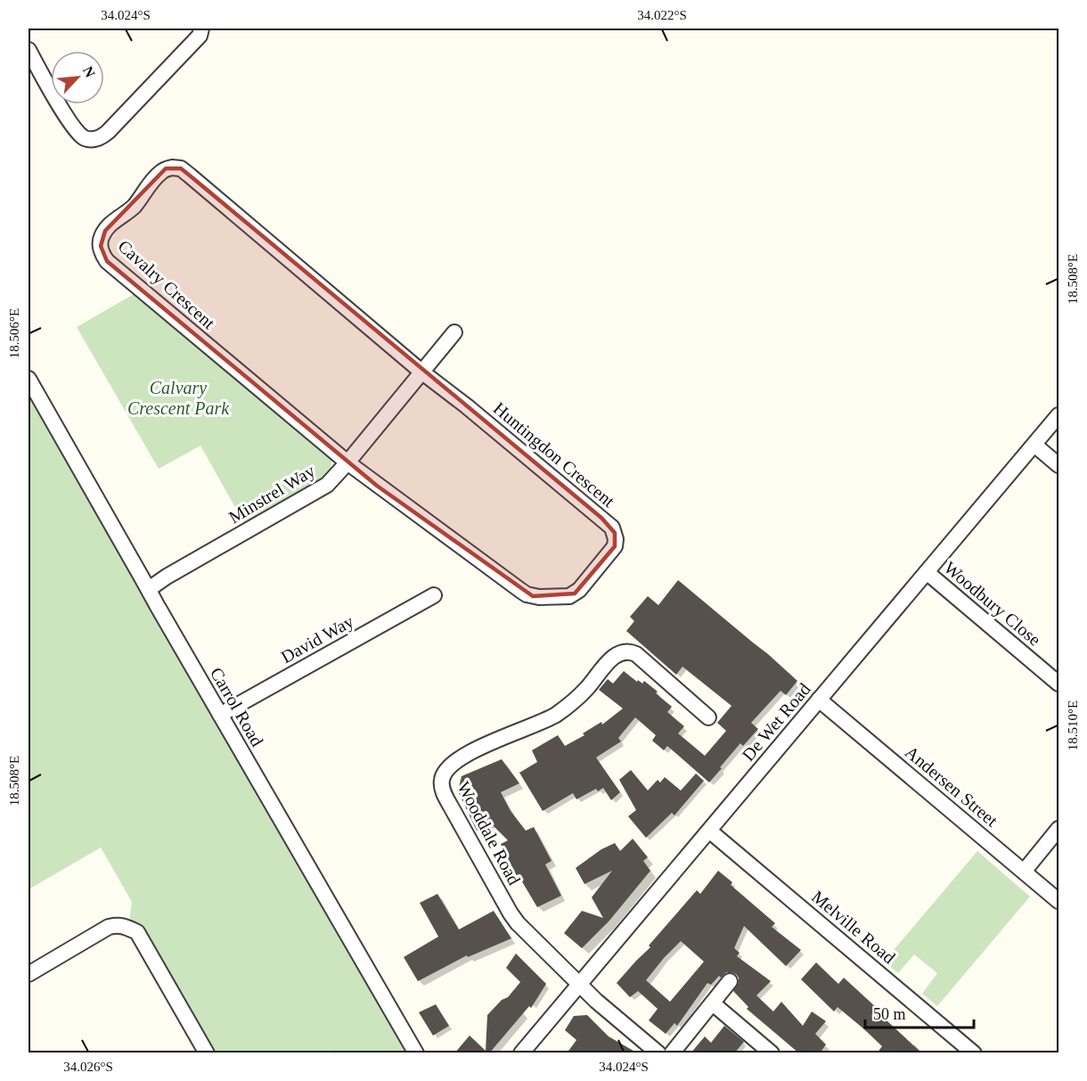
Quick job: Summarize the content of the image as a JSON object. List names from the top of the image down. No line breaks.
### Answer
{"streets":{"street":["Cavalry Crescent","Huntingdon Crescent","Minstrel Way","Woodbury Close","David Way","Carrol Road","De Wet Road","Andersen Street","Wooddale Road","Melville Road"]},"crossings":[["Cavalry Crescent","Huntingdon Crescent"],["Cavalry Crescent","Minstrel Way"],["Huntingdon Crescent","Minstrel Way"],["Minstrel Way","Carrol Road"],["Woodbury Close","De Wet Road"],["David Way","Carrol Road"],["De Wet Road","Andersen Street"],["De Wet Road","Wooddale Road"],["De Wet Road","Melville Road"]],"parks":["Calvary Crescent Park"],"scale_bar":"50 m","north":"top right","coordinates":["34.024°S","34.022°S","18.508°E","18.506°E","18.510°E","34.026°S"]}
